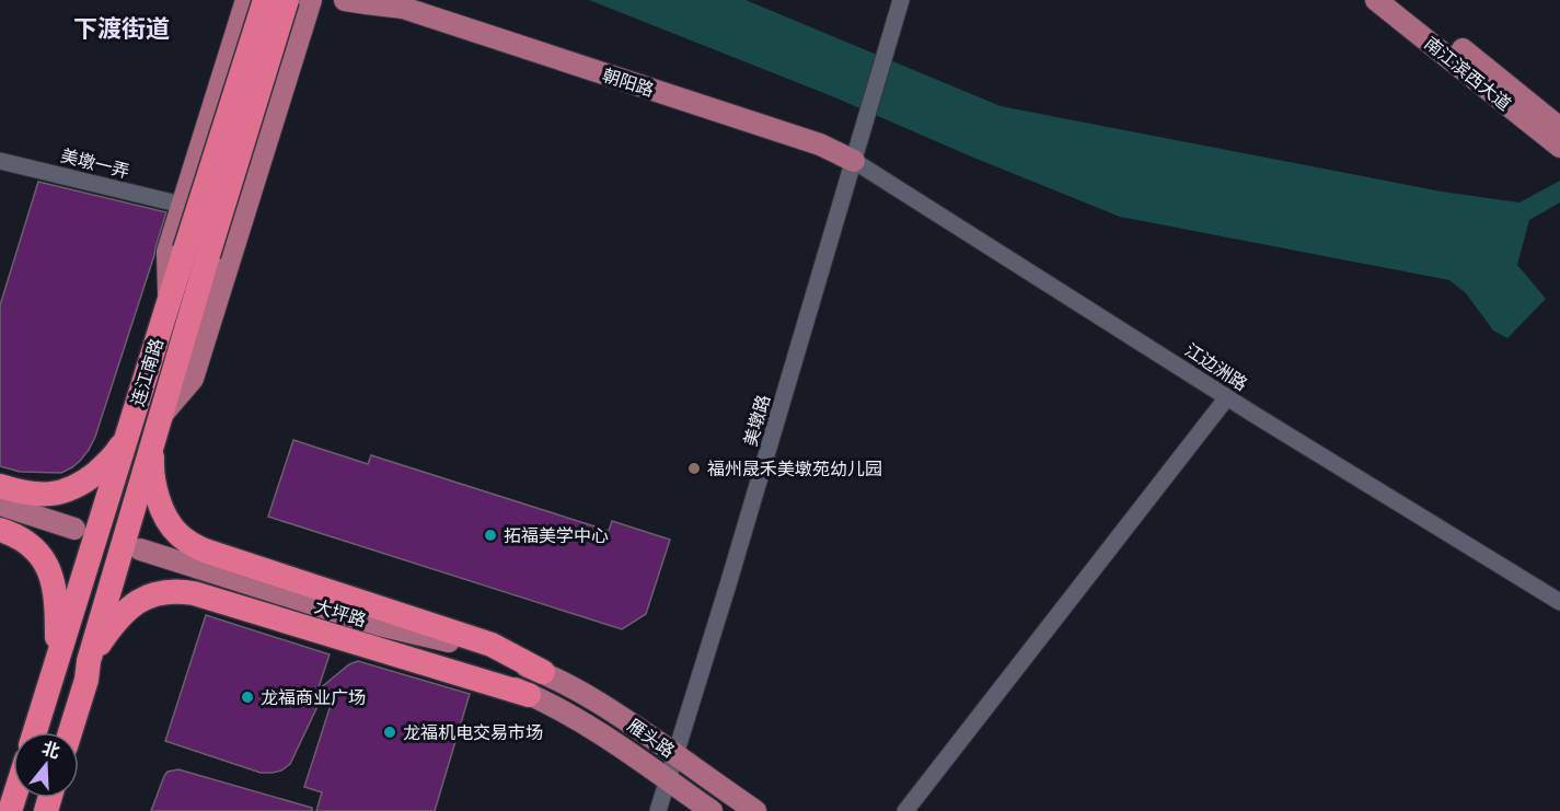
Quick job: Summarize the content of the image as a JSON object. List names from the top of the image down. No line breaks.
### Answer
{"streets":{"highway":["连江南路"],"main road":["南江滨西大道","朝阳路","大坪路","雁头路"],"street":["美墩一弄","江边洲路","美墩路"]},"crossings":[["朝阳路","江边洲路"],["朝阳路","美墩路"],["江边洲路","美墩路"],["美墩路","雁头路"],["大坪路","雁头路"]],"districts":["下渡街道"],"places":["福州晟禾美墩苑幼儿园","拓福美学中心","龙福商业广场","龙福机电交易市场"],"north":"top"}
